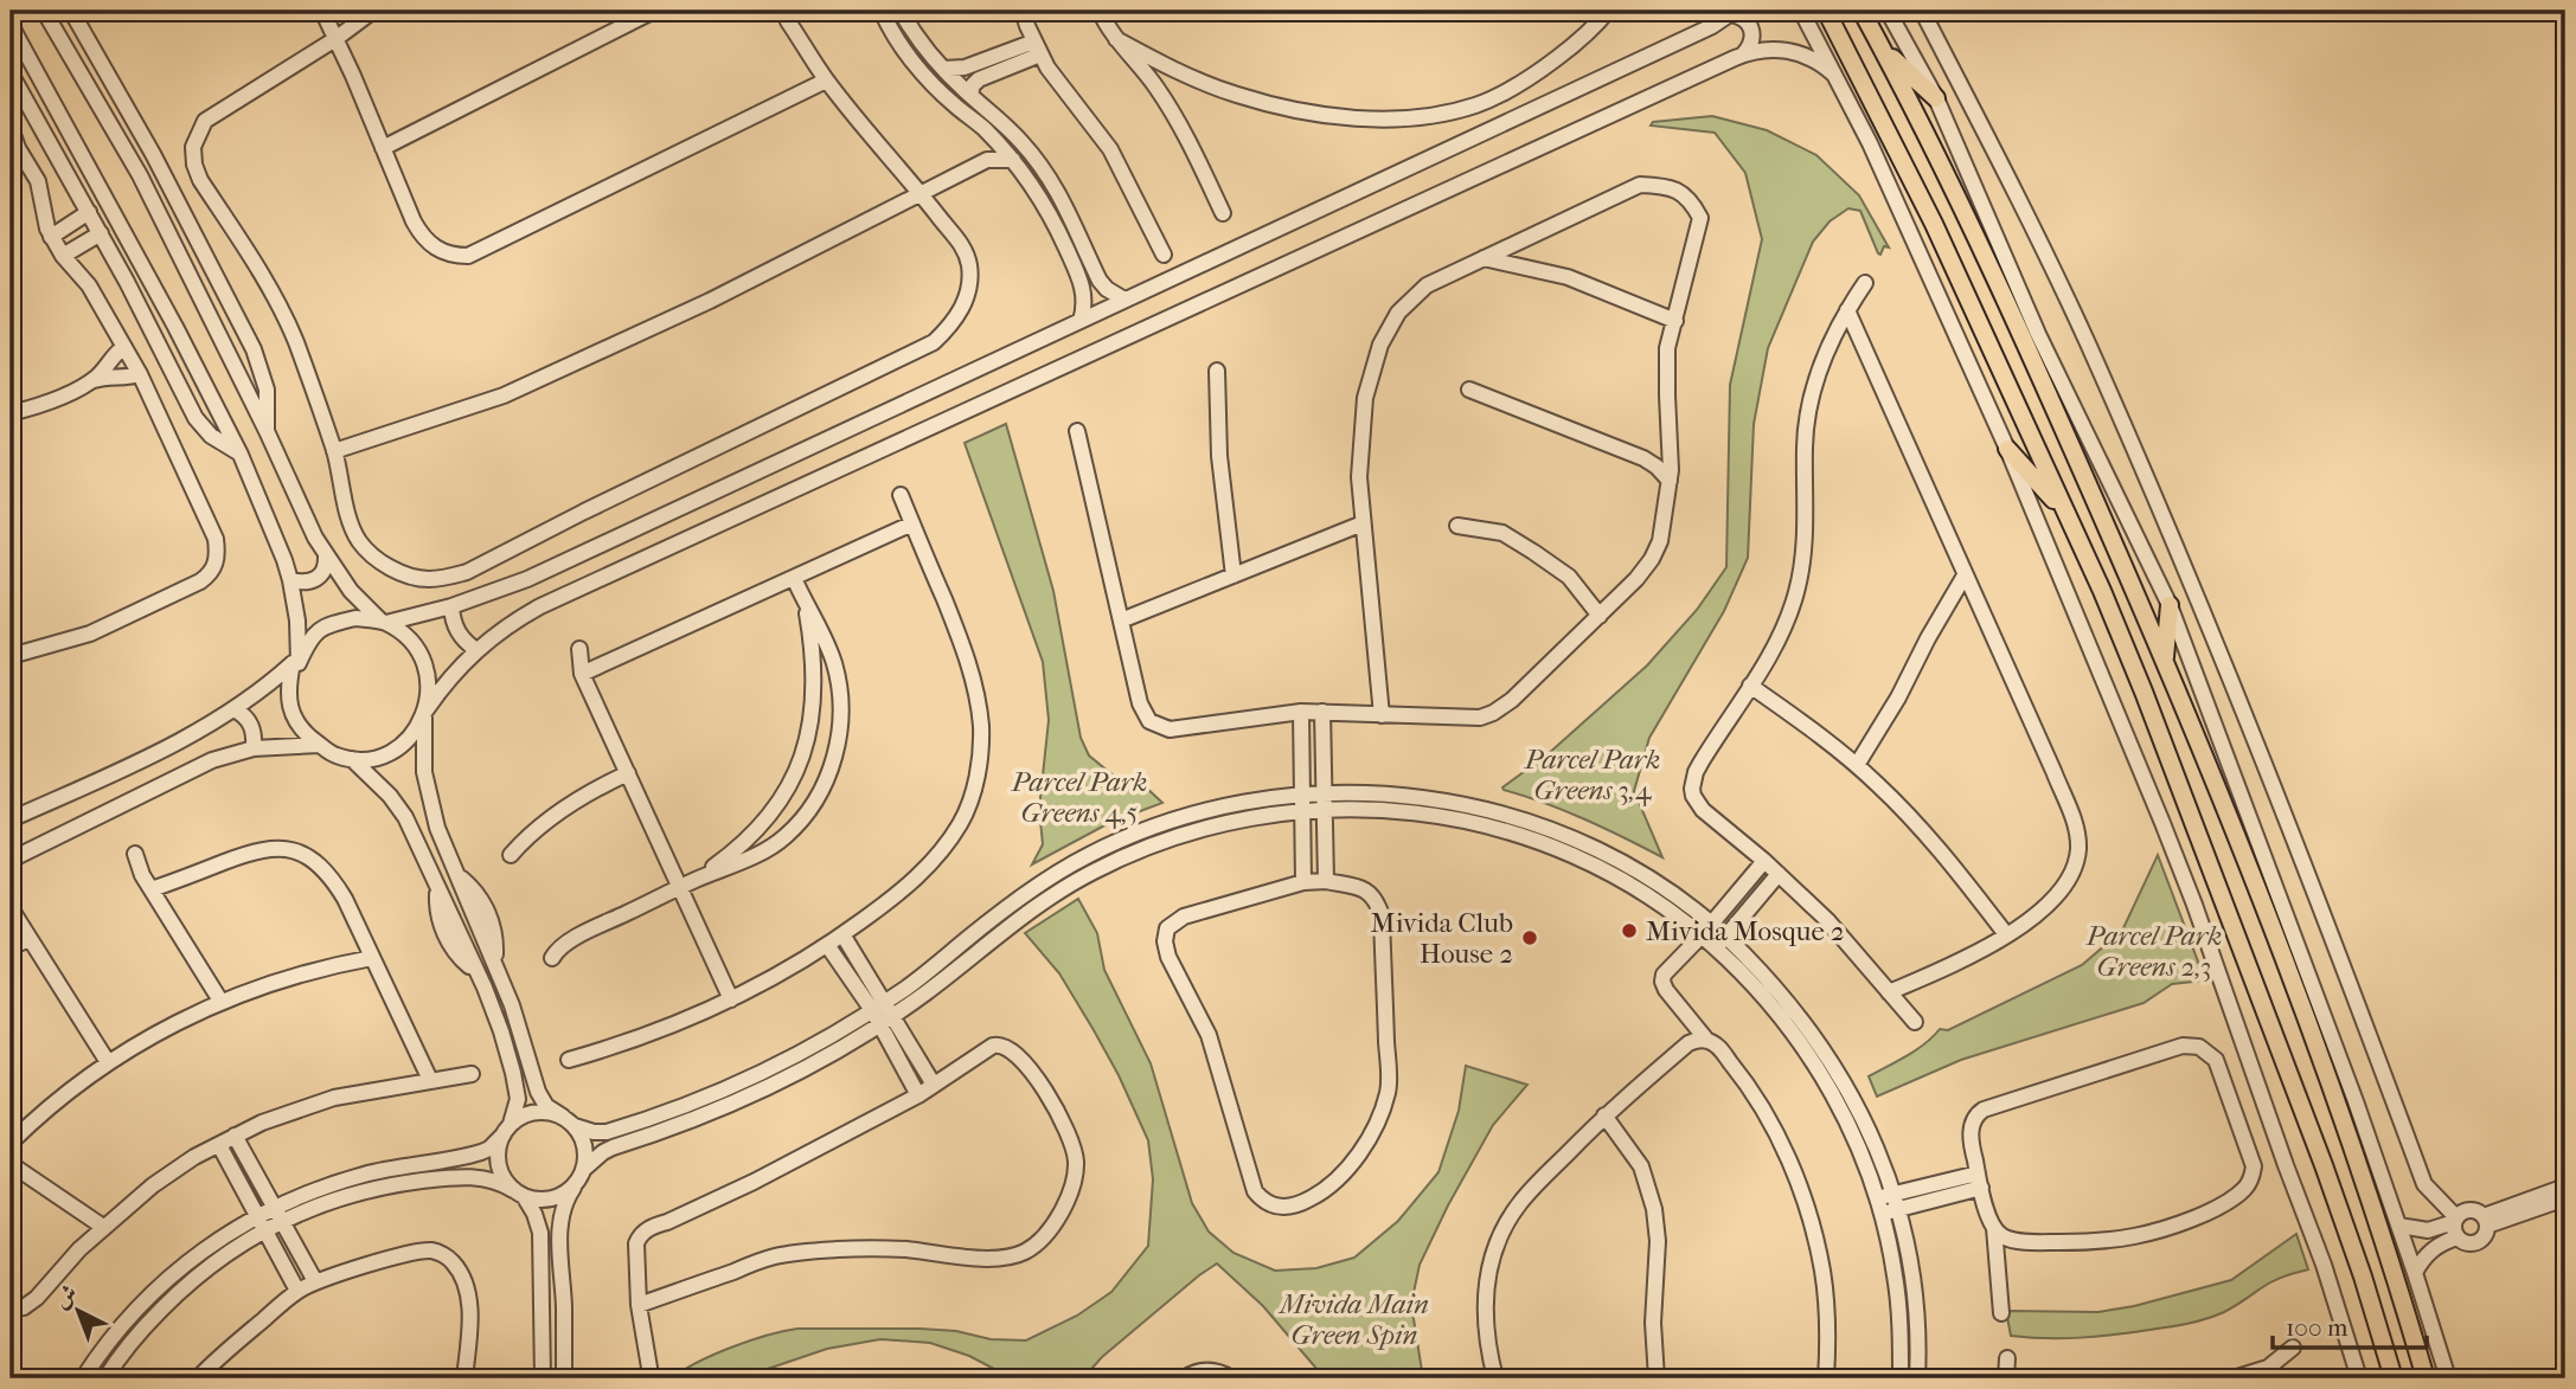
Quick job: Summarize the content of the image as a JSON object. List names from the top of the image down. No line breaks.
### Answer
{"parks":["Parcel Park Greens 3,4","Parcel Park Greens 4,5","Parcel Park Greens 2,3","Mivida Main Green Spin"],"places":["Mivida Mosque 2","Mivida Club House 2"],"scale_bar":"100 m","north":"top left"}
